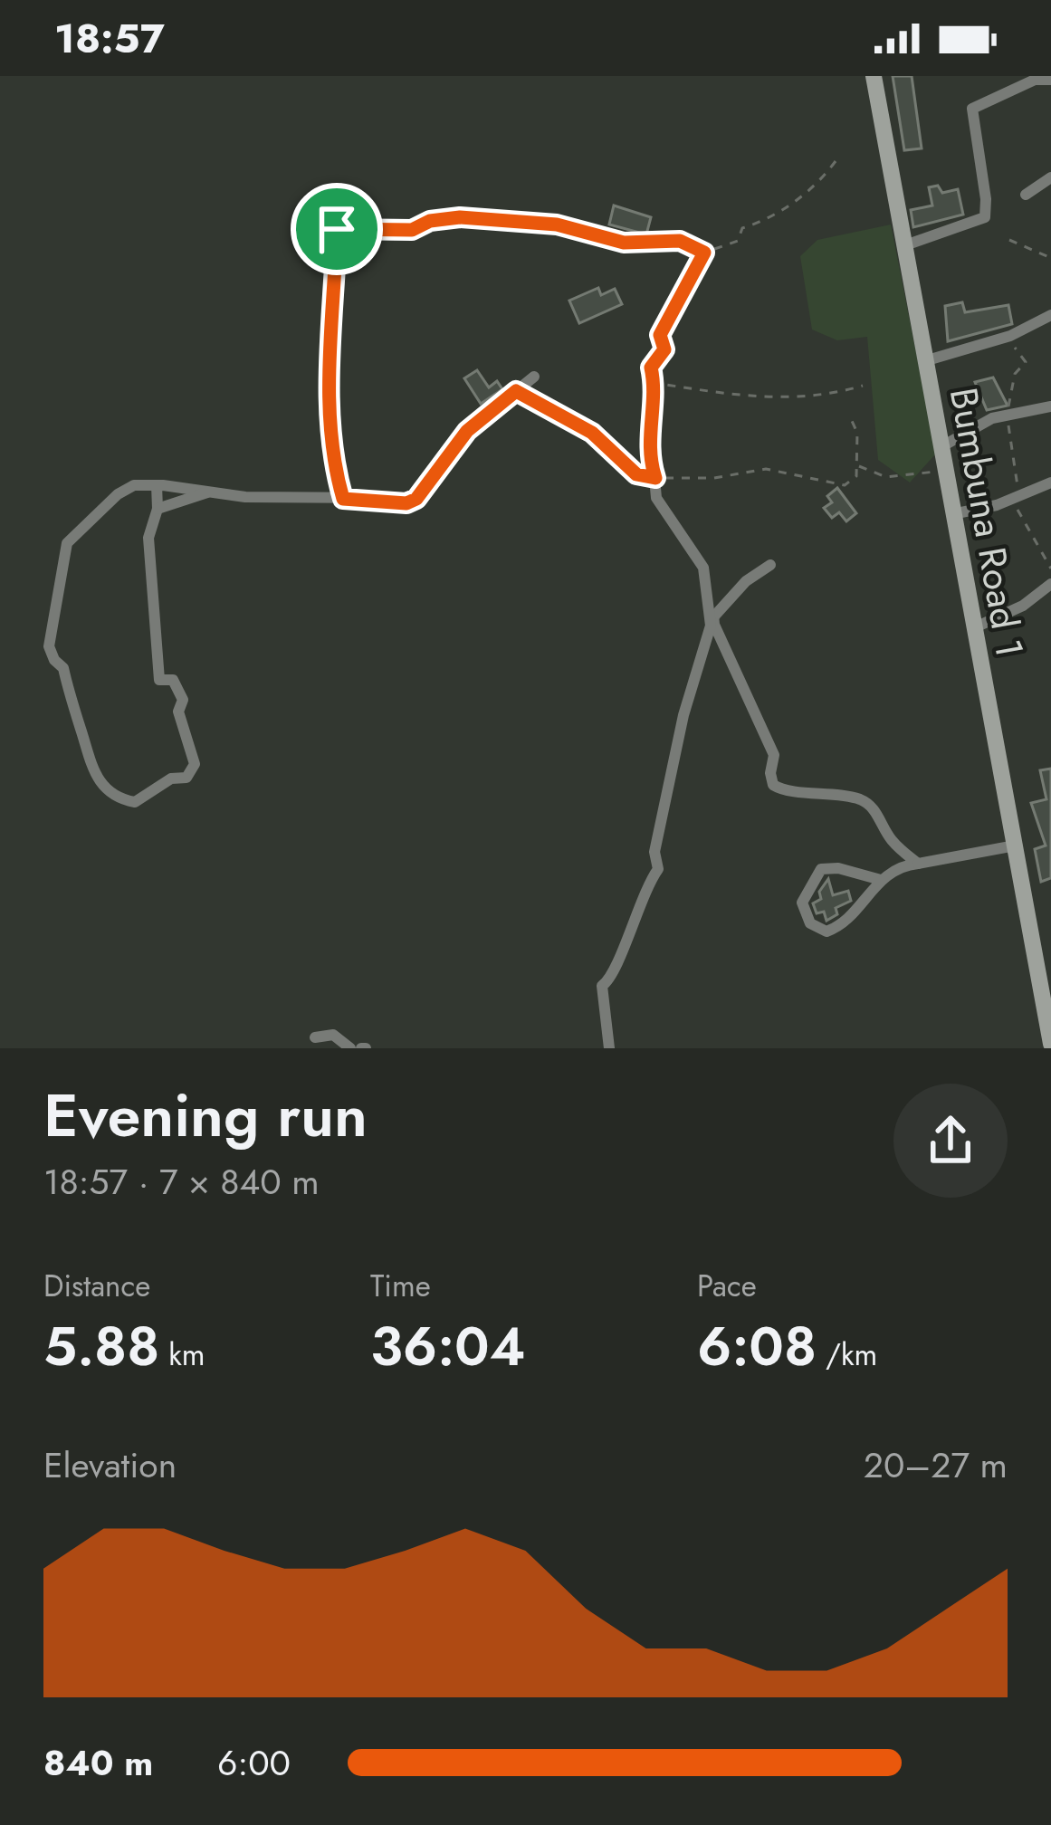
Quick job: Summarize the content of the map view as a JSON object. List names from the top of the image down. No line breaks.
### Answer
{"streets":{"main road":["Bumbuna Road 1"]},"page":{"status":"18:57","heading":["Evening run","18:57 · 7 × 840 m"],"stats":[["Distance","5.88 km"],["Time","36:04"],["Pace","6:08 /km"]],"chart":["Elevation","20–27 m"],"list":[{"name":"840 m","note":"6:00"}]}}
